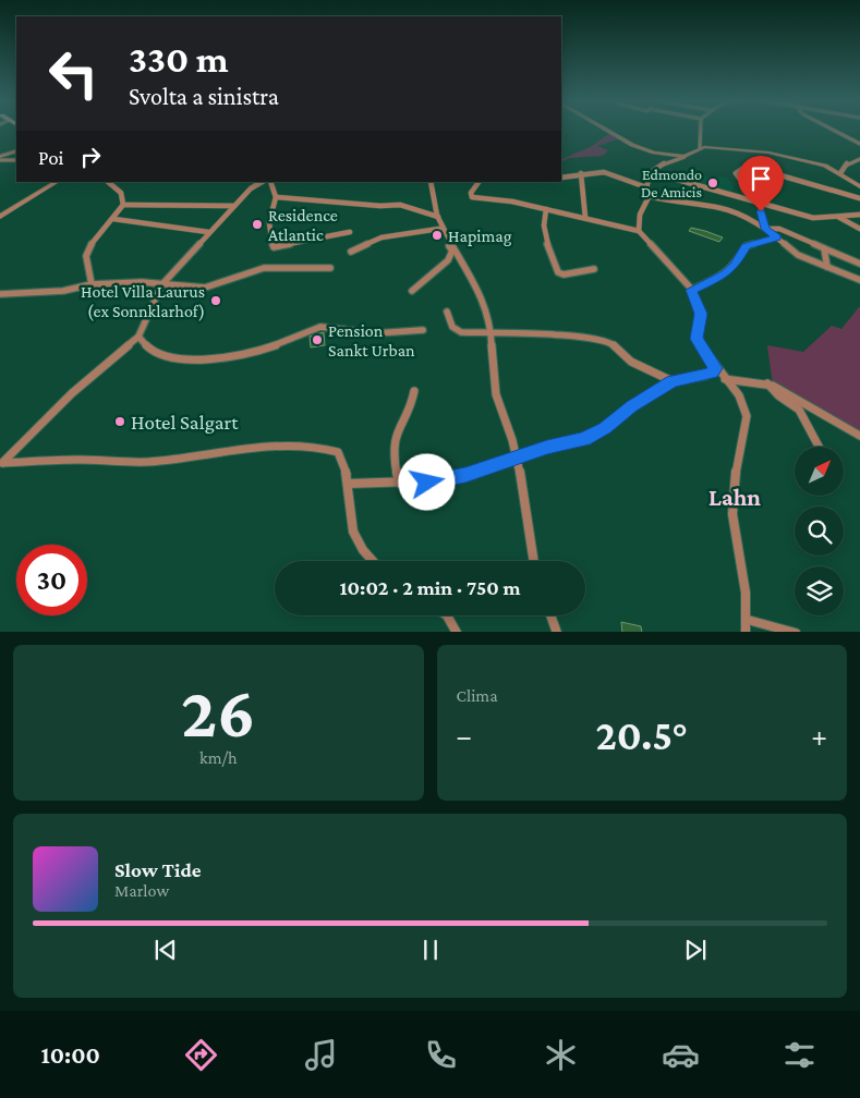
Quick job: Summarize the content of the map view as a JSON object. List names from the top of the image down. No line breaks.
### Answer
{"districts":["Lahn"],"places":["Edmondo De Amicis","Residence Atlantic","Hapimag","Hotel Villa Laurus (ex Sonnklarhof)","Pension Sankt Urban","Hotel Salgart"],"north":"top right","page":{"turn":["330 m","Svolta a sinistra"],"then":"Poi","limit":"30","trip":"10:02 · 2 min · 750 m","tile":[["26","km/h"],"Clima"],"heat":["−","20.5°","+"],"song":["Slow Tide","Marlow"],"tabs":"10:00"}}
